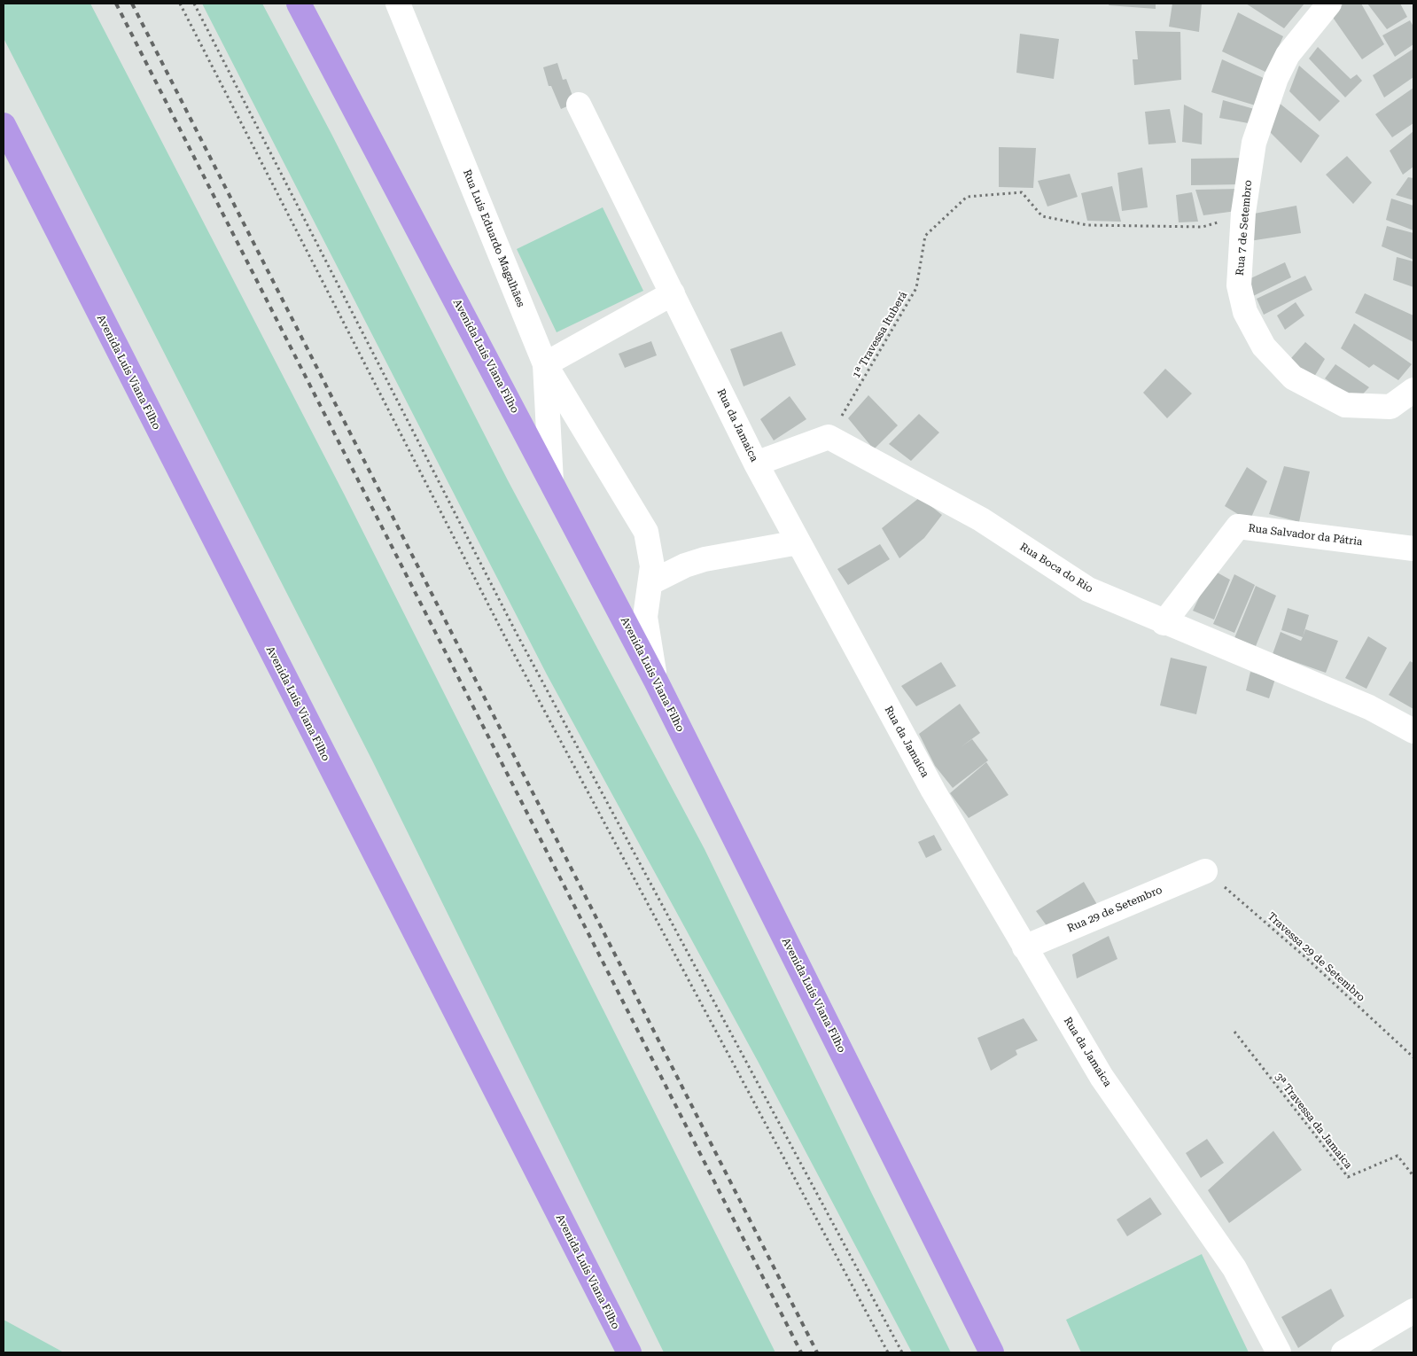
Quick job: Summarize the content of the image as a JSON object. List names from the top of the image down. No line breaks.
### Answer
{"streets":{"highway":["Avenida Luís Viana Filho"],"street":["Rua 7 de Setembro","Rua Luís Eduardo Magalhães","Rua da Jamaica","Rua Salvador da Pátria","Rua Boca do Rio","Rua 29 de Setembro"],"path":["1ª Travessa Ituberá","Travessa 29 de Setembro","3ª Travessa da Jamaica"]},"crossings":[["Rua 7 de Setembro","1ª Travessa Ituberá"],["Rua Luís Eduardo Magalhães","Avenida Luís Viana Filho"],["1ª Travessa Ituberá","Rua Boca do Rio"],["Rua da Jamaica","Rua 29 de Setembro"],["Rua Salvador da Pátria","Rua Boca do Rio"],["Rua 29 de Setembro","Travessa 29 de Setembro"]]}
